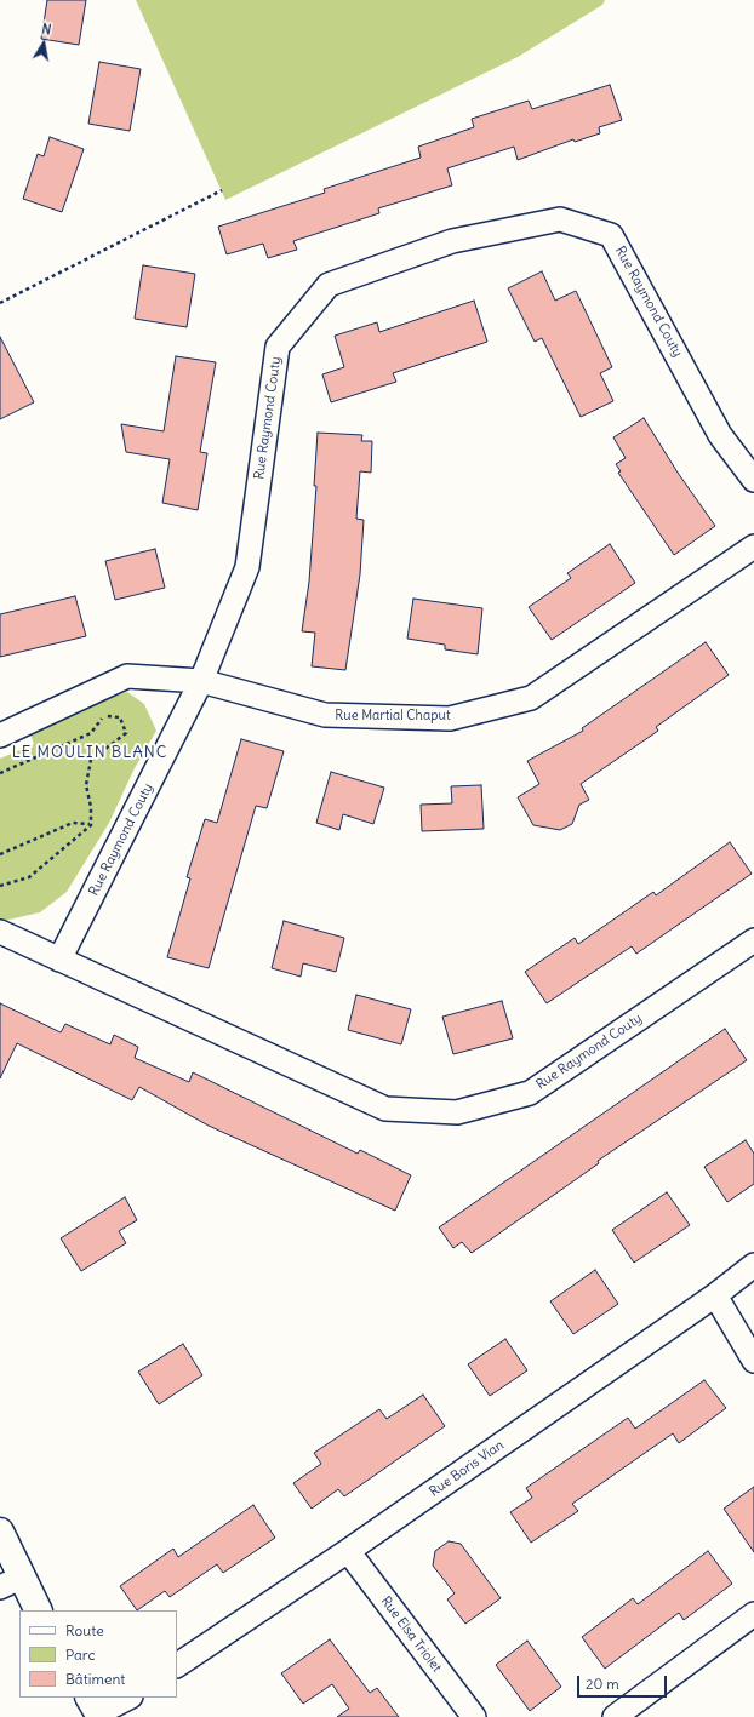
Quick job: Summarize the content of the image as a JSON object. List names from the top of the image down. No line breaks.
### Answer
{"streets":{"street":["Rue Raymond Couty","Rue Martial Chaput","Rue Boris Vian","Rue Elsa Triolet"]},"crossings":[["Rue Raymond Couty","Rue Martial Chaput"],["Rue Boris Vian","Rue Elsa Triolet"]],"districts":["LE MOULIN BLANC"],"legend":["Route","Parc","Bâtiment"],"scale_bar":"20 m","north":"top"}
